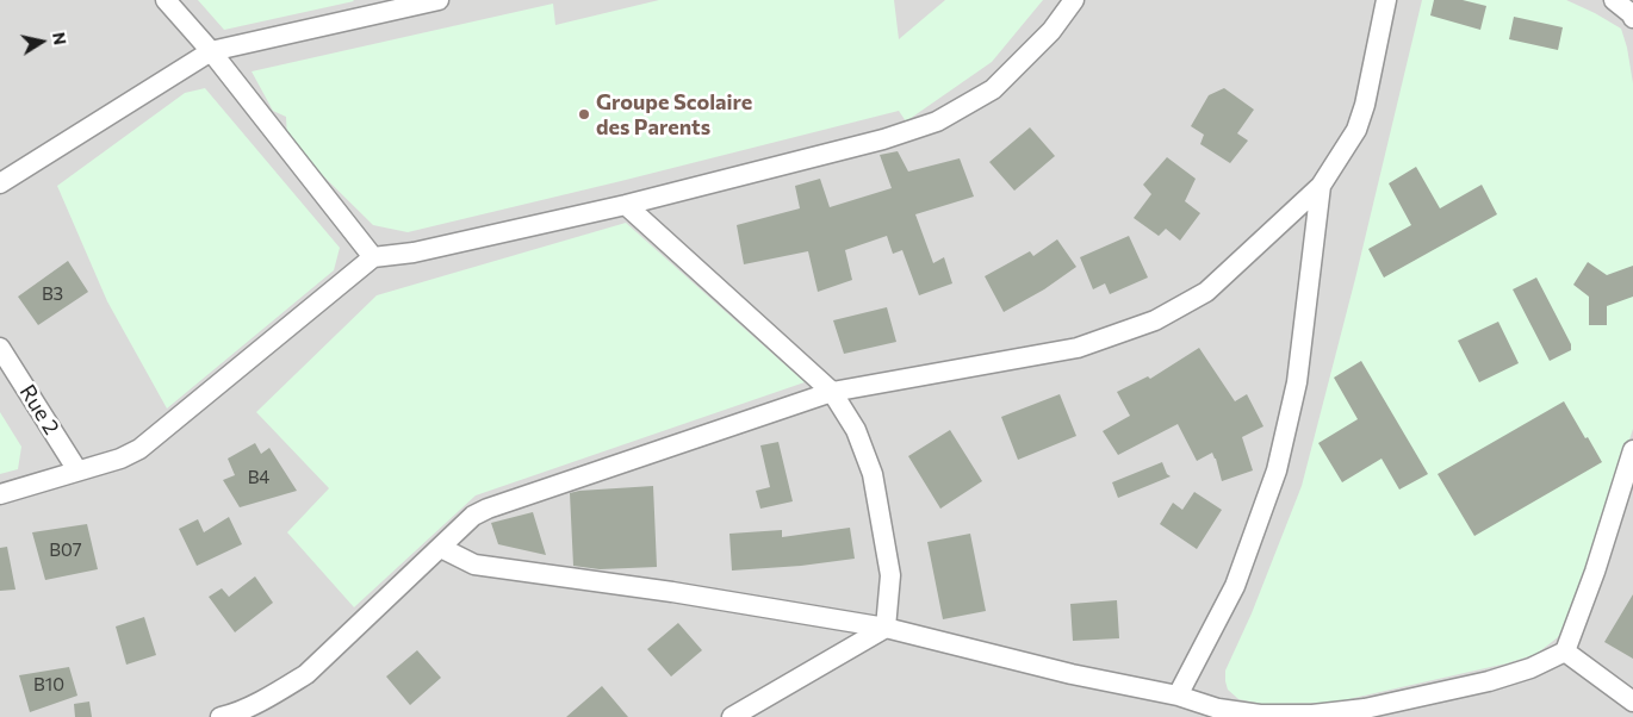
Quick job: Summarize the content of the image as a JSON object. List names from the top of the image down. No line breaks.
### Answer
{"streets":{"street":["Rue 2"]},"places":["Groupe Scolaire des Parents"],"house_numbers":["B3","B4","B07","B10"],"north":"right"}
